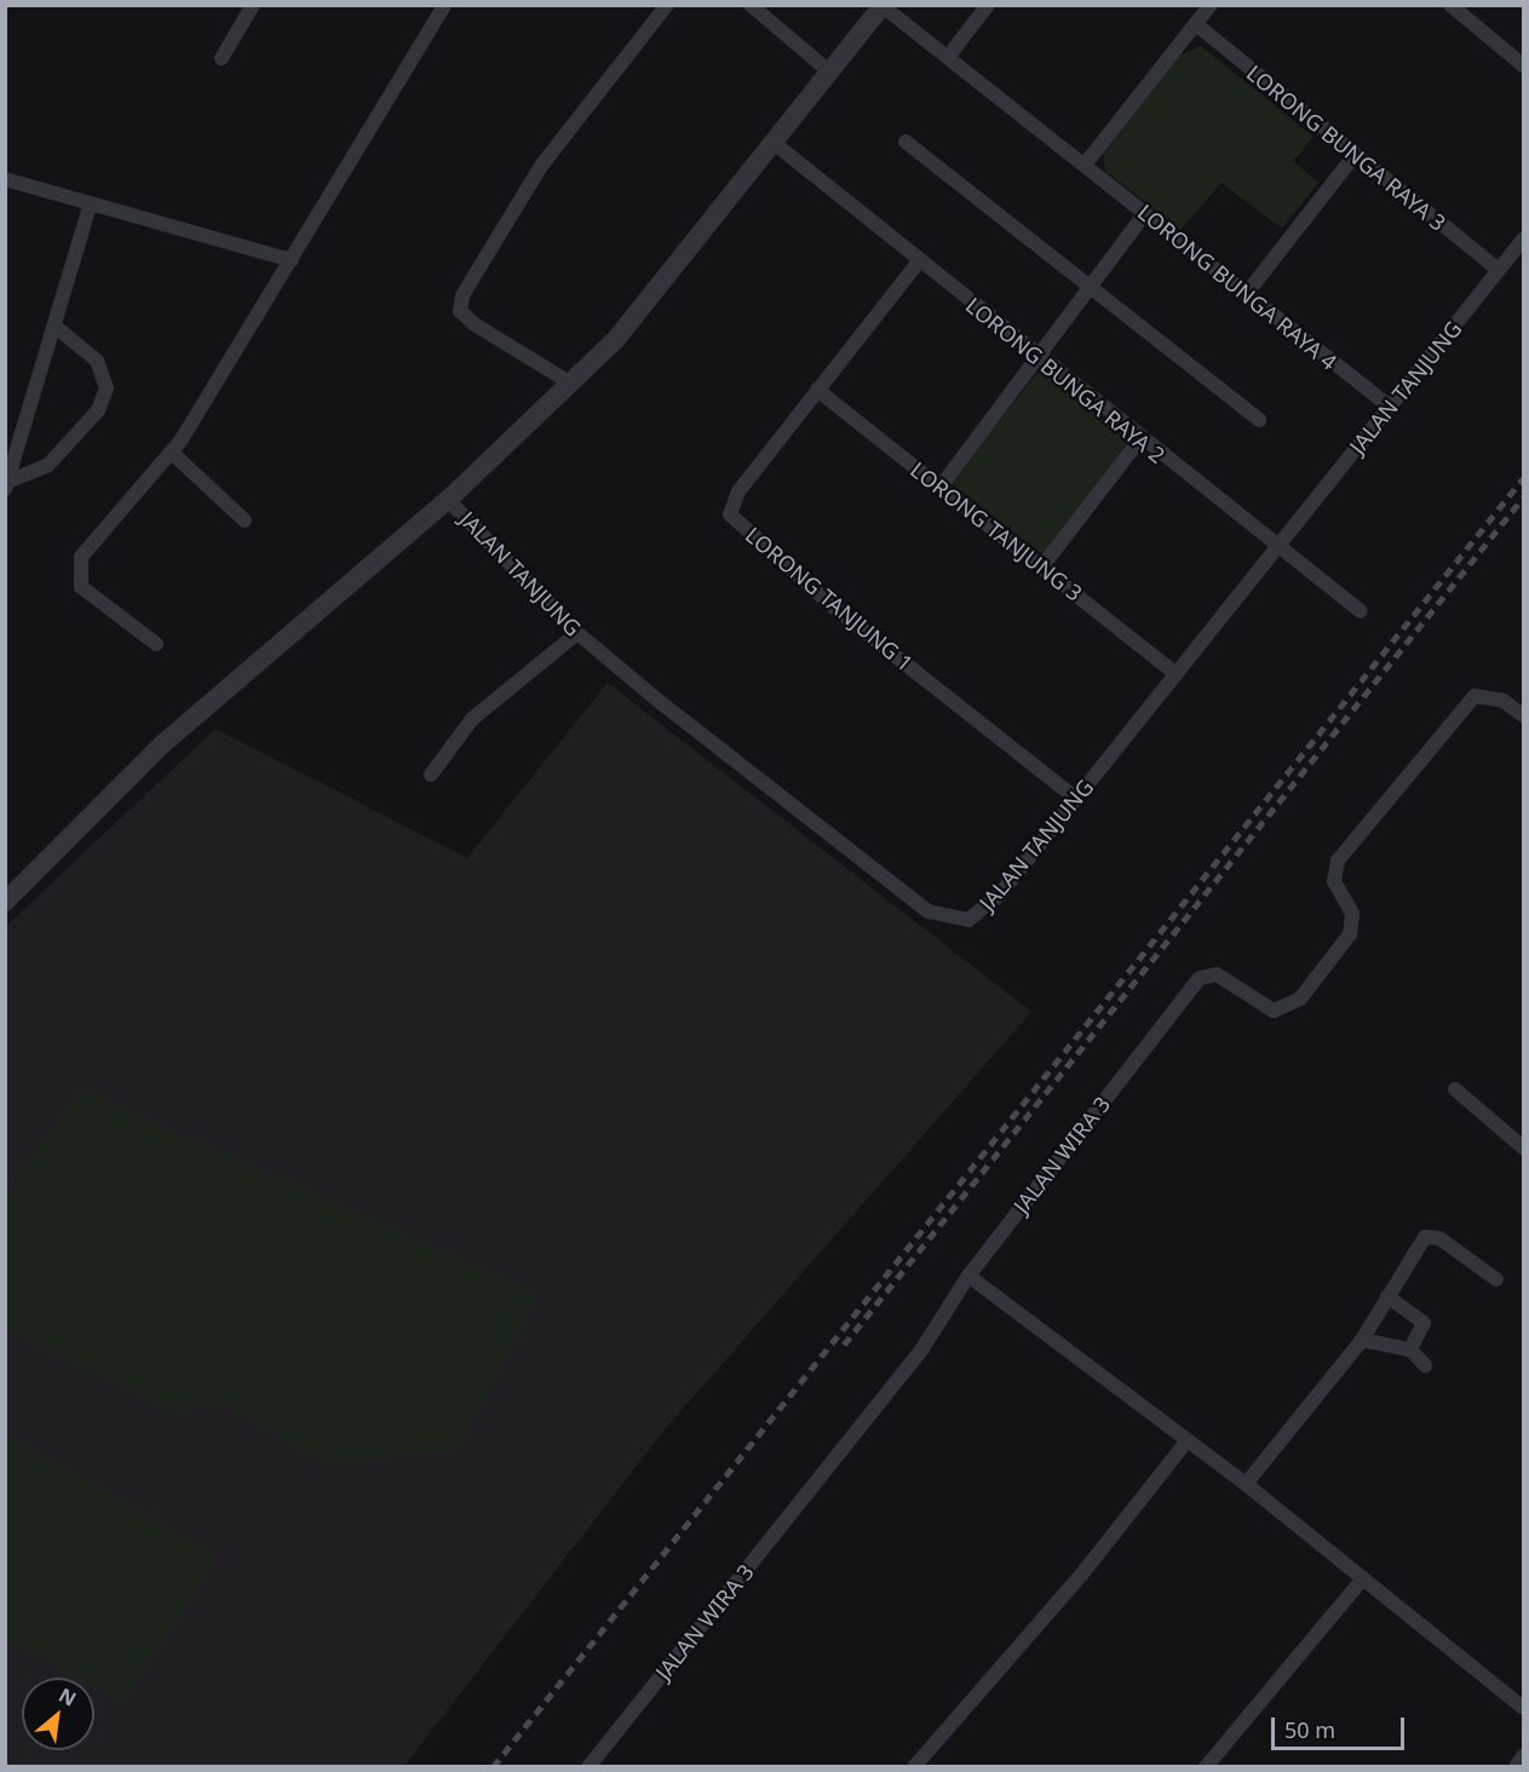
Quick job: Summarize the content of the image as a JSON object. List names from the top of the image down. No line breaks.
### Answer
{"streets":{"street":["LORONG BUNGA RAYA 3","LORONG BUNGA RAYA 4","LORONG BUNGA RAYA 2","JALAN TANJUNG","LORONG TANJUNG 3","LORONG TANJUNG 1","JALAN WIRA 3"]},"crossings":[["LORONG BUNGA RAYA 3","JALAN TANJUNG"],["LORONG BUNGA RAYA 4","JALAN TANJUNG"],["LORONG BUNGA RAYA 2","JALAN TANJUNG"],["LORONG BUNGA RAYA 2","LORONG TANJUNG 1"],["JALAN TANJUNG","LORONG TANJUNG 3"],["JALAN TANJUNG","LORONG TANJUNG 1"],["LORONG TANJUNG 3","LORONG TANJUNG 1"]],"scale_bar":"50 m","north":"top right"}
